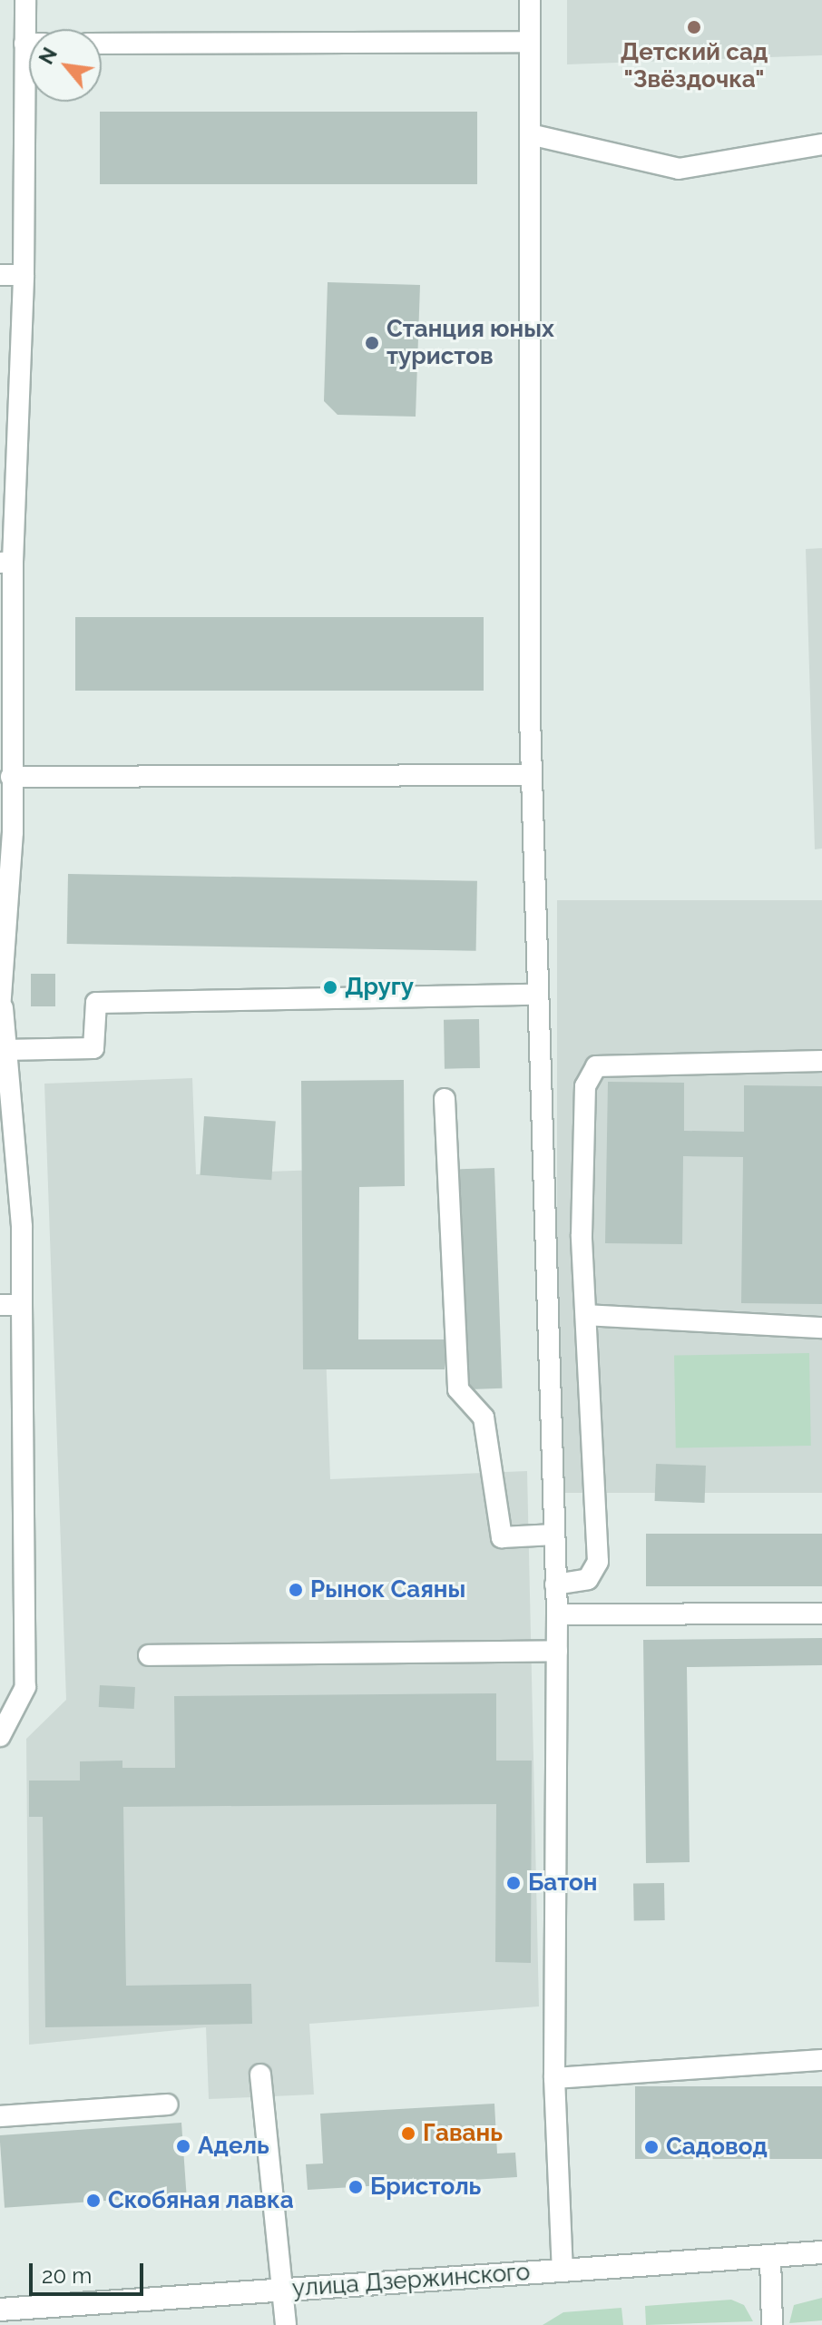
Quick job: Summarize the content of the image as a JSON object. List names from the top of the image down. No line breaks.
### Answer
{"streets":{"main road":["улица Дзержинского"]},"places":["Детский сад \"Звёздочка\"","Станция юных туристов","Другу","Рынок Саяны","Батон","Гавань","Адель","Садовод","Бристоль","Скобяная лавка"],"scale_bar":"20 m","north":"top left"}
